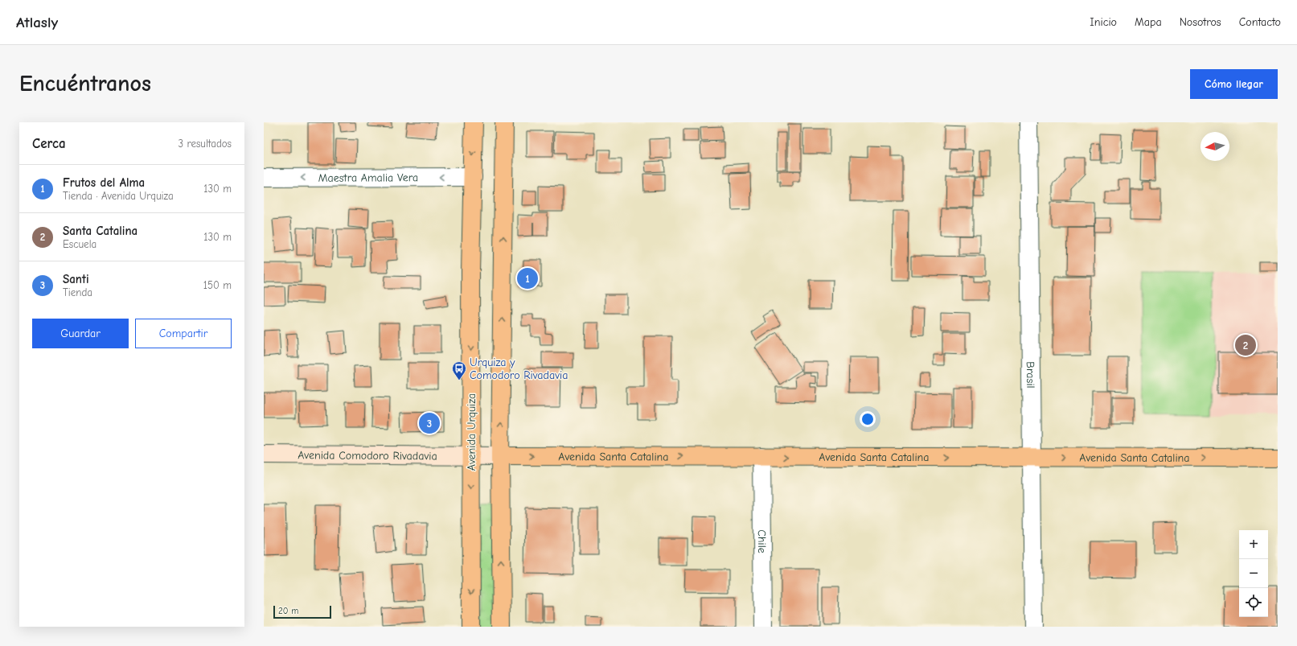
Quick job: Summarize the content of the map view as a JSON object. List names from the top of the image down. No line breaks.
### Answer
{"streets":{"main road":["Avenida Urquiza","Avenida Comodoro Rivadavia","Avenida Santa Catalina"],"street":["Maestra Amalia Vera","Brasil","Chile"]},"crossings":[["Maestra Amalia Vera","Avenida Urquiza"],["Brasil","Avenida Santa Catalina"],["Avenida Urquiza","Avenida Comodoro Rivadavia"],["Avenida Urquiza","Avenida Santa Catalina"],["Avenida Comodoro Rivadavia","Avenida Santa Catalina"],["Avenida Santa Catalina","Chile"]],"one_way":["Maestra Amalia Vera","Avenida Santa Catalina"],"places":{"bus stop":["Urquiza y Comodoro Rivadavia"]},"scale_bar":"20 m","north":"left","page":{"header":"Atlasly","nav":["Inicio","Mapa","Nosotros","Contacto"],"buttons":["Cómo llegar",["Guardar","Compartir"]],"title":"Encuéntranos","heading":["Cerca","3 resultados"],"list":[{"mark":"1","name":"Frutos del Alma","note":"Tienda · Avenida Urquiza","value":"130 m"},{"mark":"2","name":"Santa Catalina","note":"Escuela","value":"130 m"},{"mark":"3","name":"Santi","note":"Tienda","value":"150 m"}],"pins":["1","2","3"],"map_buttons":["+","−"],"scale":"20 m"}}
